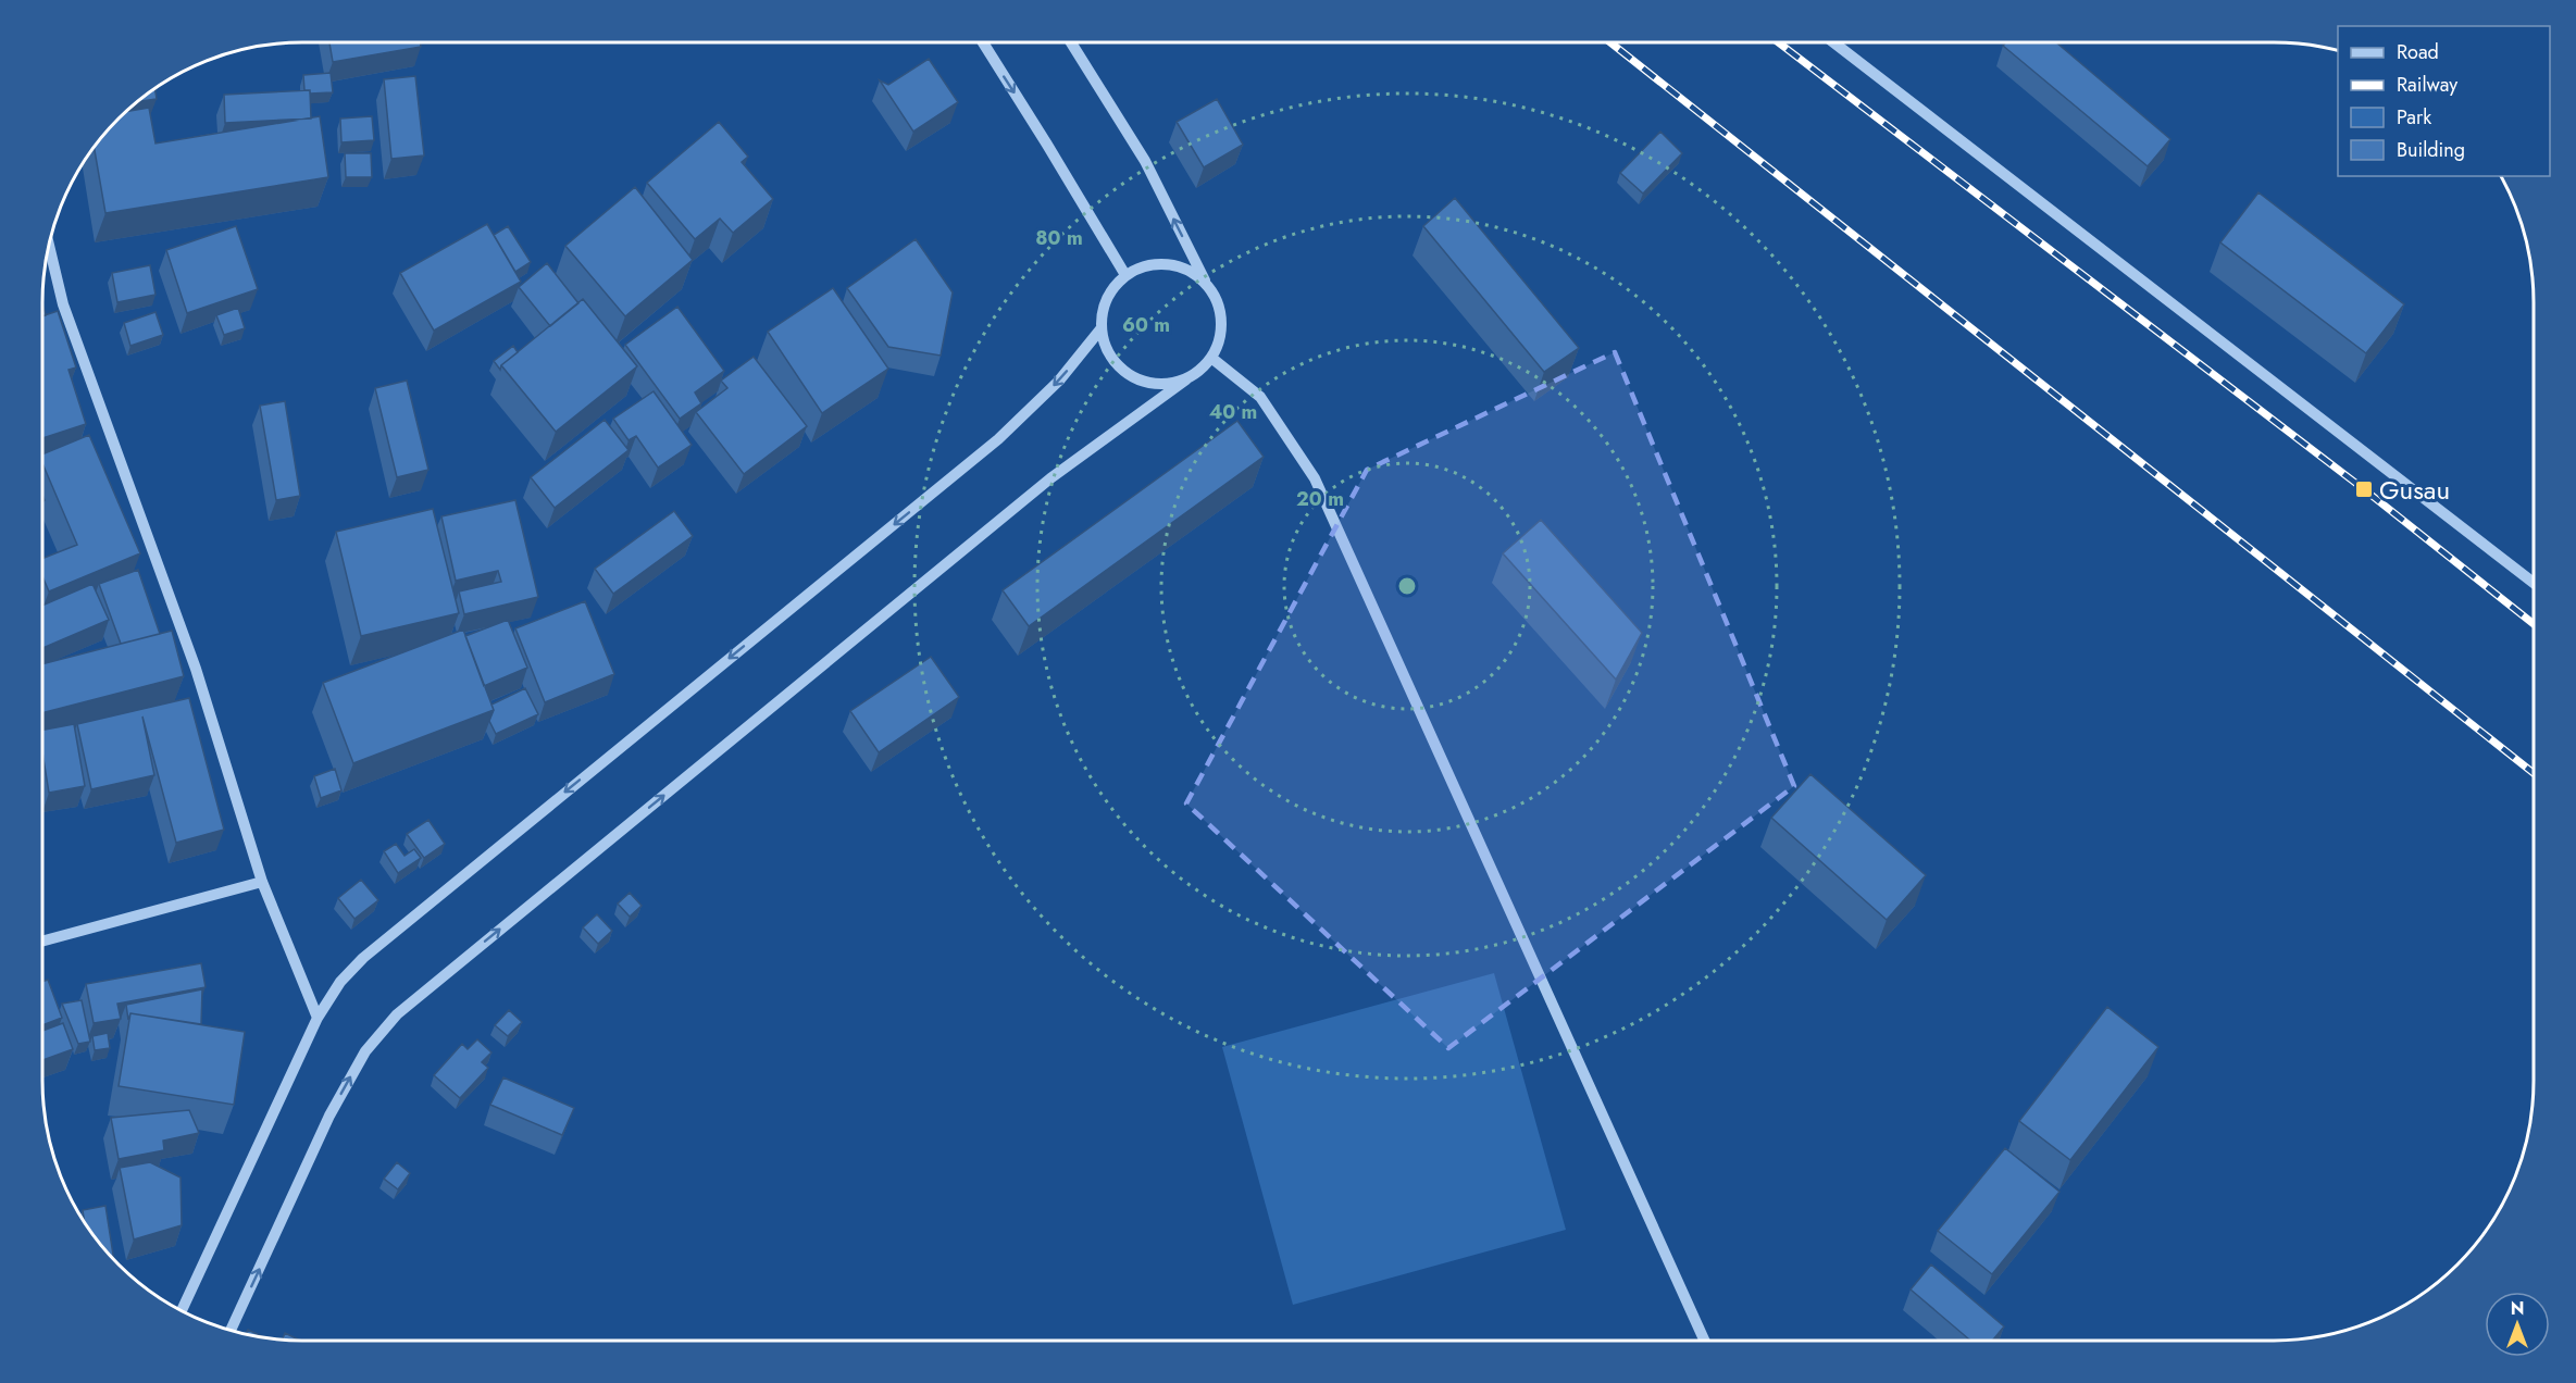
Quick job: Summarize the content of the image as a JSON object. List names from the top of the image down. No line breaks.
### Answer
{"places":{"transit":["Gusau"]},"legend":["Road","Railway","Park","Building"],"north":"top","rings":["80 m","60 m","40 m","20 m"]}
